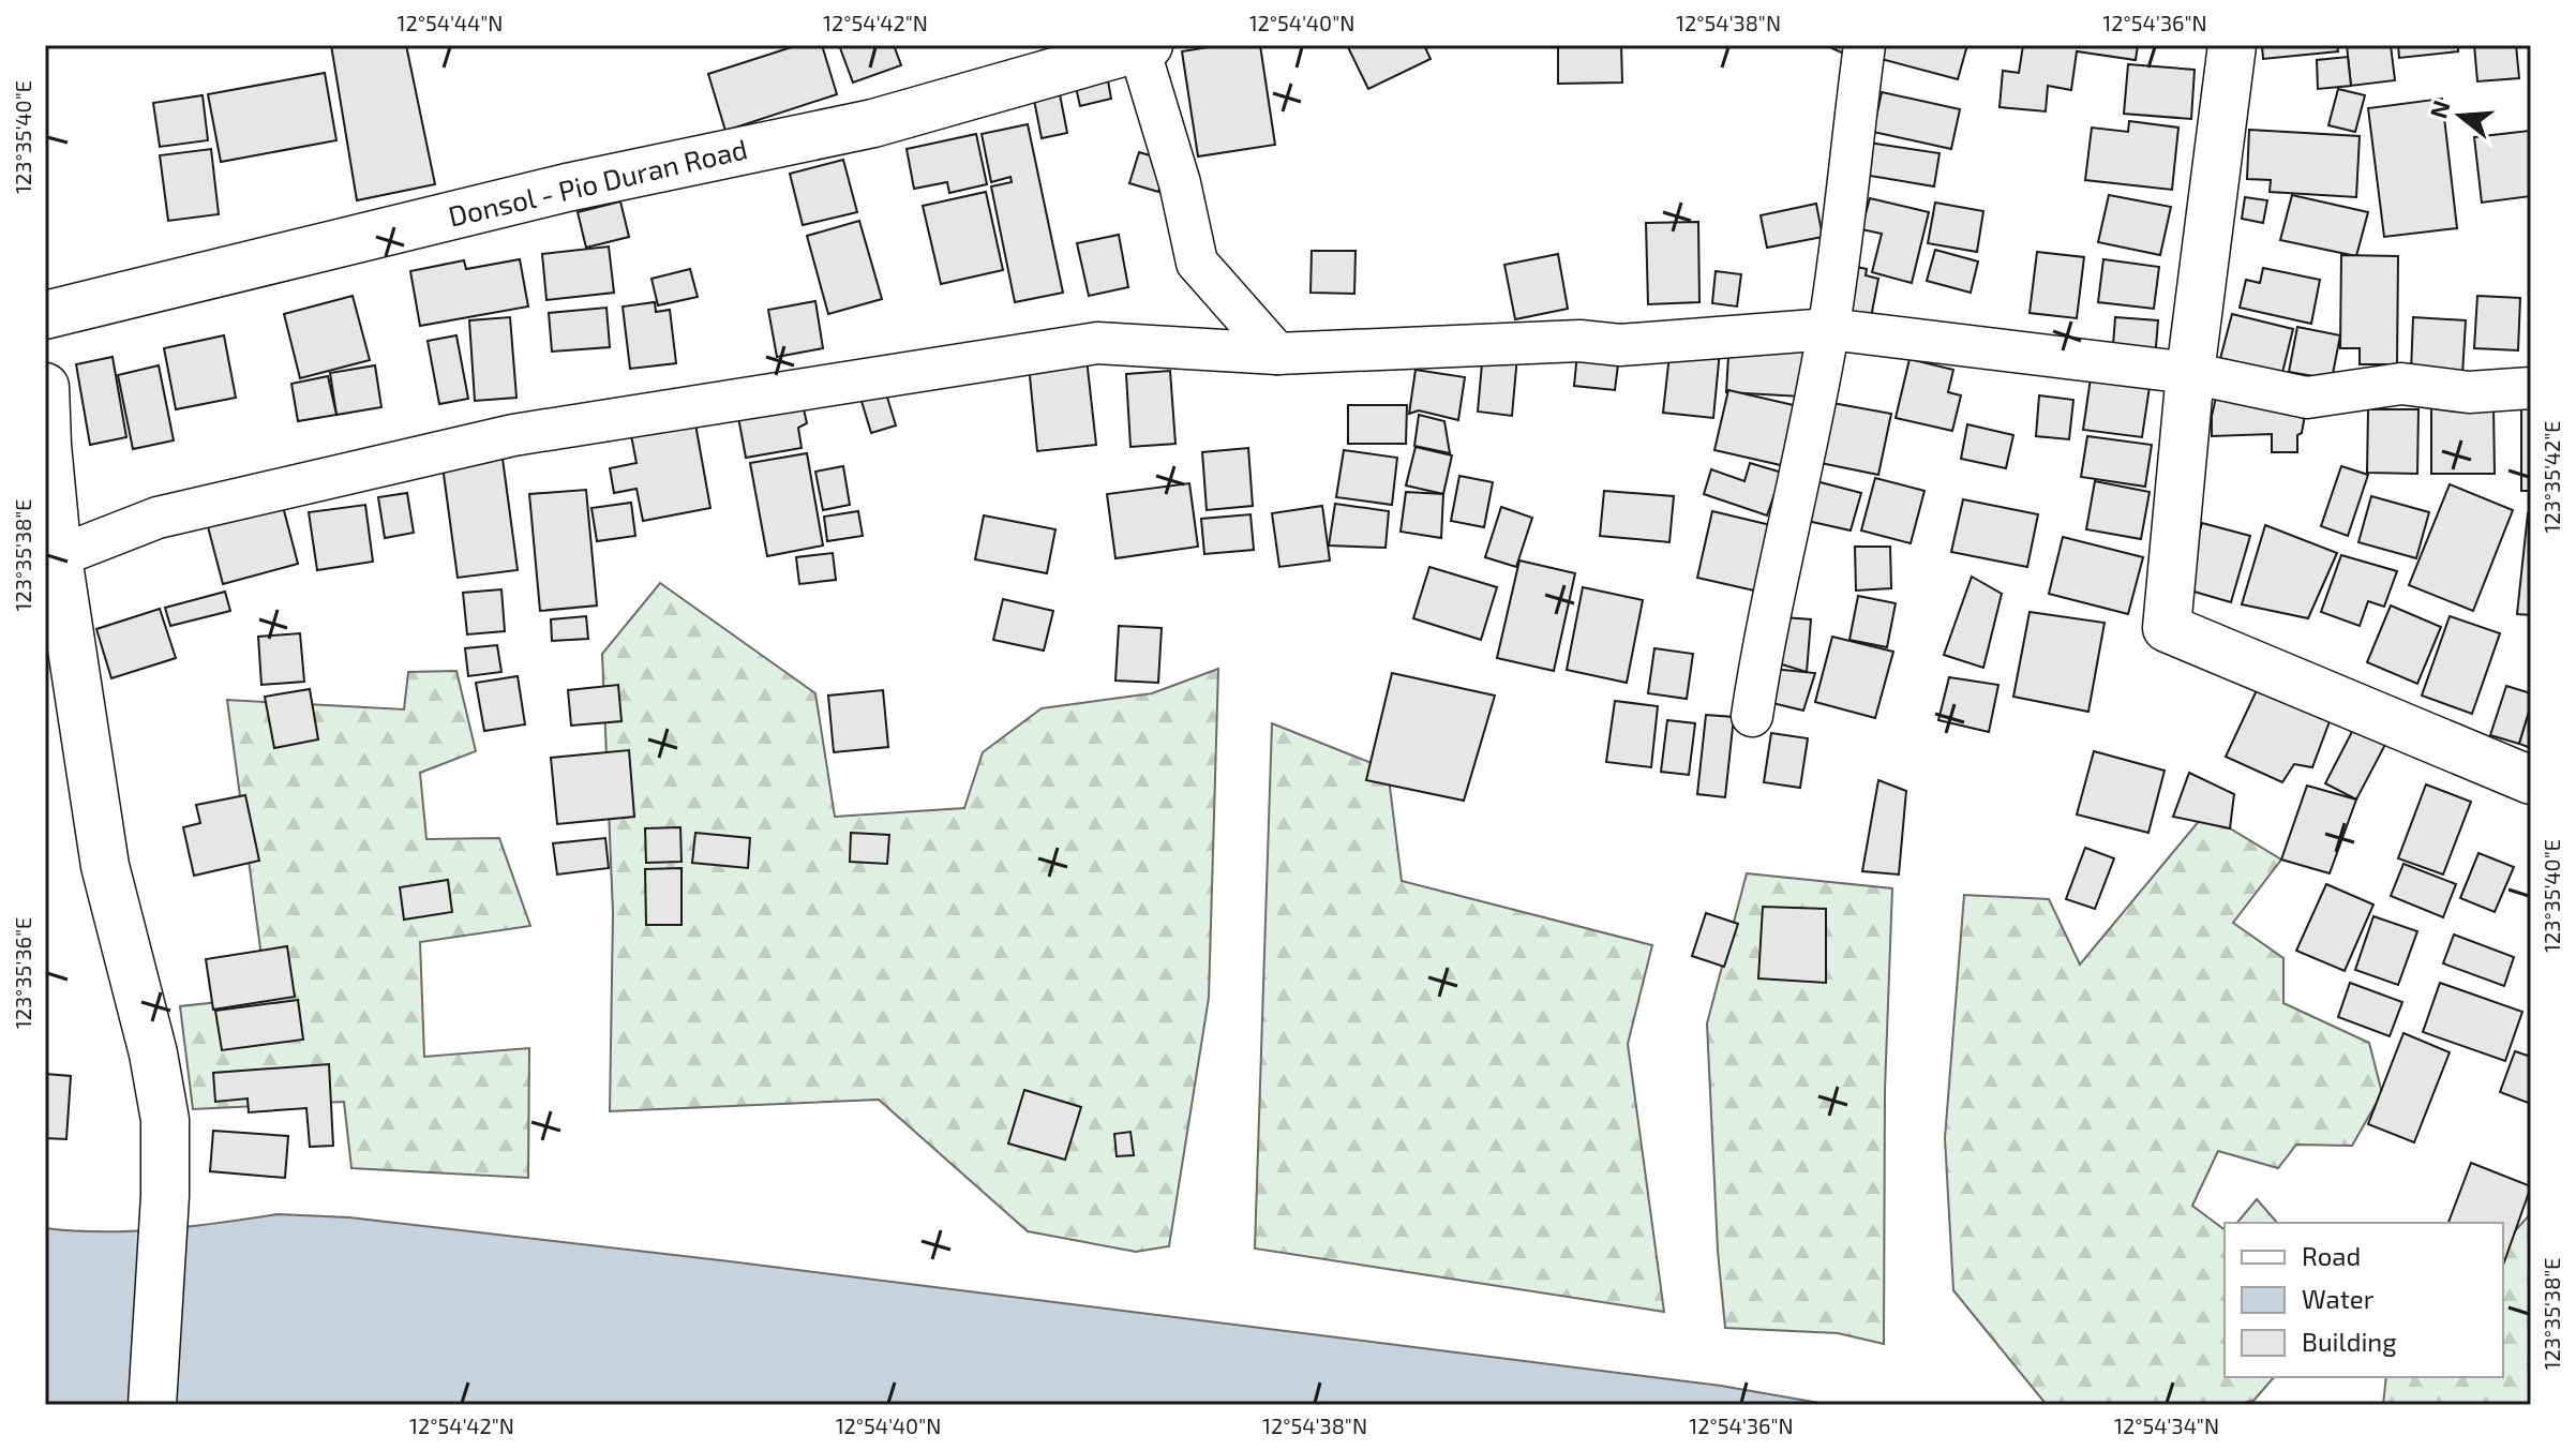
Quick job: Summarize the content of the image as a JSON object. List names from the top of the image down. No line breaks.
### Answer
{"streets":{"main road":["Donsol - Pio Duran Road"]},"legend":["Road","Water","Building"],"north":"left","coordinates":["12°54'44\"N","12°54'42\"N","12°54'40\"N","12°54'38\"N","12°54'36\"N","123°35'40\"E","123°35'42\"E","123°35'38\"E","123°35'36\"E","12°54'34\"N"]}
